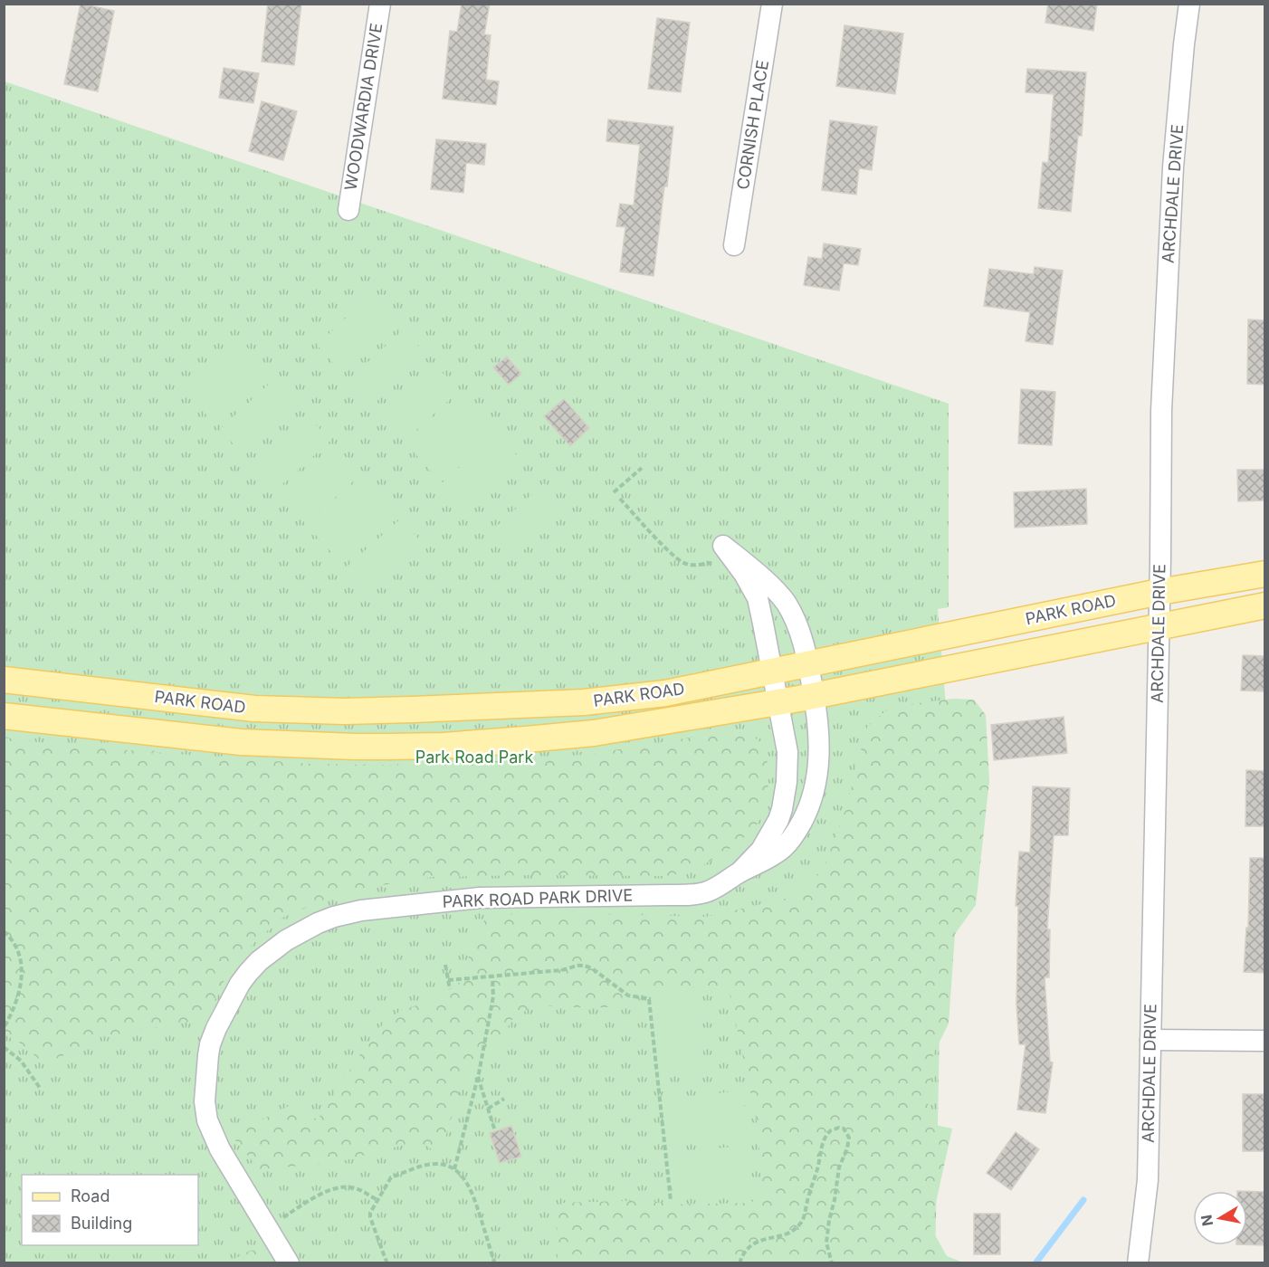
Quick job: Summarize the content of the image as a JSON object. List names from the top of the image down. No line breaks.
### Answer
{"streets":{"main road":["PARK ROAD"],"street":["WOODWARDIA DRIVE","CORNISH PLACE","ARCHDALE DRIVE","PARK ROAD PARK DRIVE"]},"crossings":[["ARCHDALE DRIVE","PARK ROAD"],["PARK ROAD","PARK ROAD PARK DRIVE"]],"parks":["Park Road Park"],"legend":["Road","Building"],"north":"left"}
